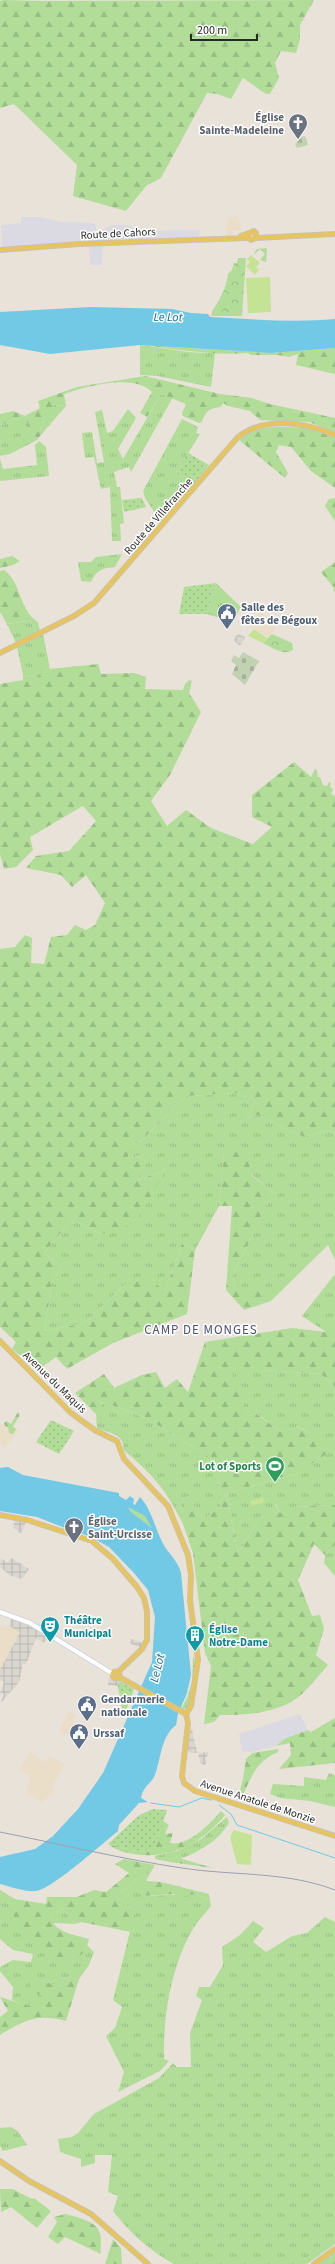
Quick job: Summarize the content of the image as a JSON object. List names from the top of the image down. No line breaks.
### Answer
{"streets":{"main road":["Route de Cahors","Route de Villefranche","Avenue du Maquis","Avenue Anatole de Monzie"]},"crossings":[["Avenue du Maquis","Avenue Anatole de Monzie"]],"districts":["CAMP DE MONGES"],"water":["Le Lot"],"places":{"church":["Église Sainte-Madeleine","Église Saint-Urcisse"],"public building":["Salle des fêtes de Bégoux","Gendarmerie nationale","Urssaf"],"sports":["Lot of Sports"],"theatre":["Théâtre Municipal"],"building":["Église Notre-Dame"]},"scale_bar":"200 m"}
